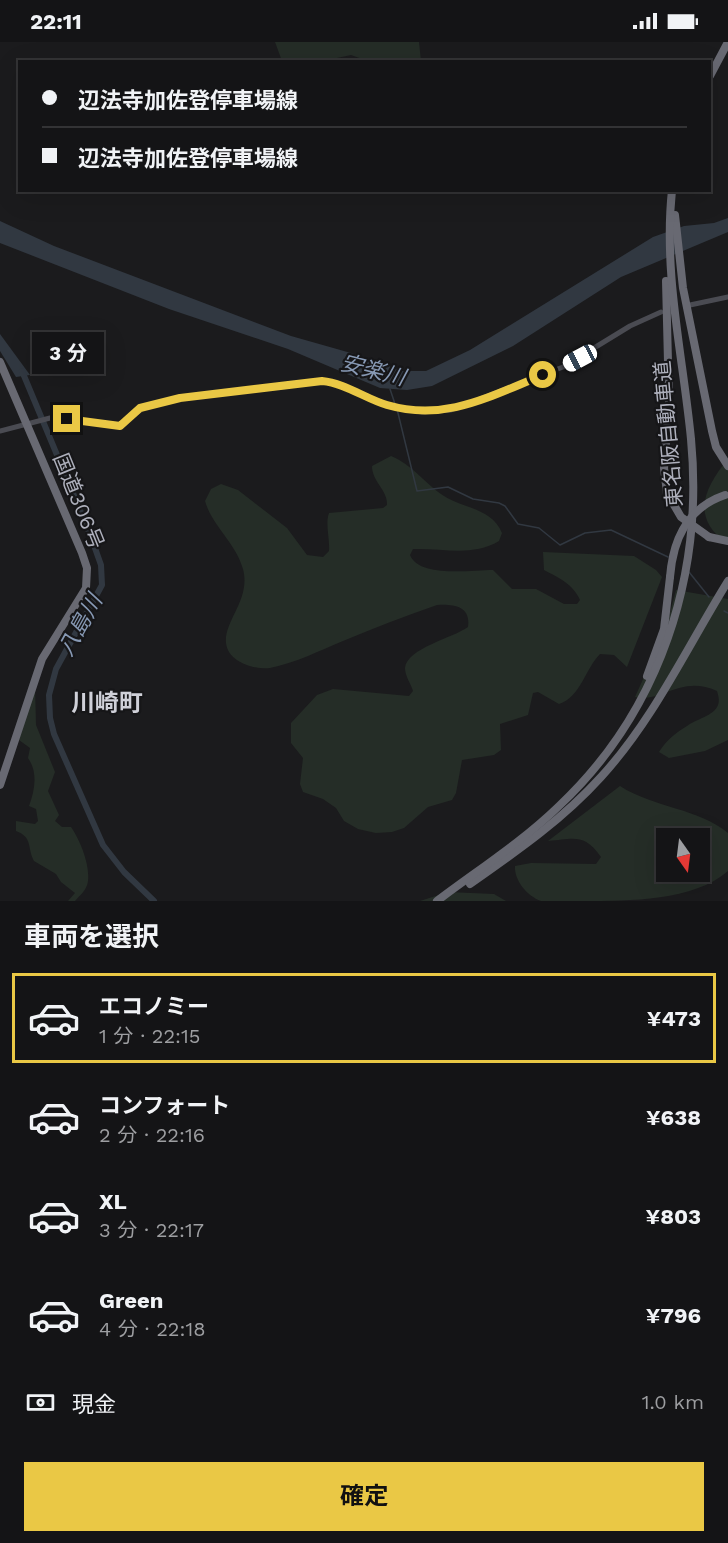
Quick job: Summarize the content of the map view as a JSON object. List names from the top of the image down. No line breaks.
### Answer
{"streets":{"highway":["東名阪自動車道","国道306号"]},"districts":["川崎町"],"water":["安楽川","八島川"],"north":"bottom","page":{"status":"22:11","banner":["辺法寺加佐登停車場線","辺法寺加佐登停車場線"],"bubble":"3 分","heading":"車両を選択","list":[{"name":"エコノミー","note":"1 分 · 22:15","value":"¥473"},{"name":"コンフォート","note":"2 分 · 22:16","value":"¥638"},{"name":"XL","note":"3 分 · 22:17","value":"¥803"},{"name":"Green","note":"4 分 · 22:18","value":"¥796"}],"pay":["現金","1.0 km"],"buttons":"確定"}}
